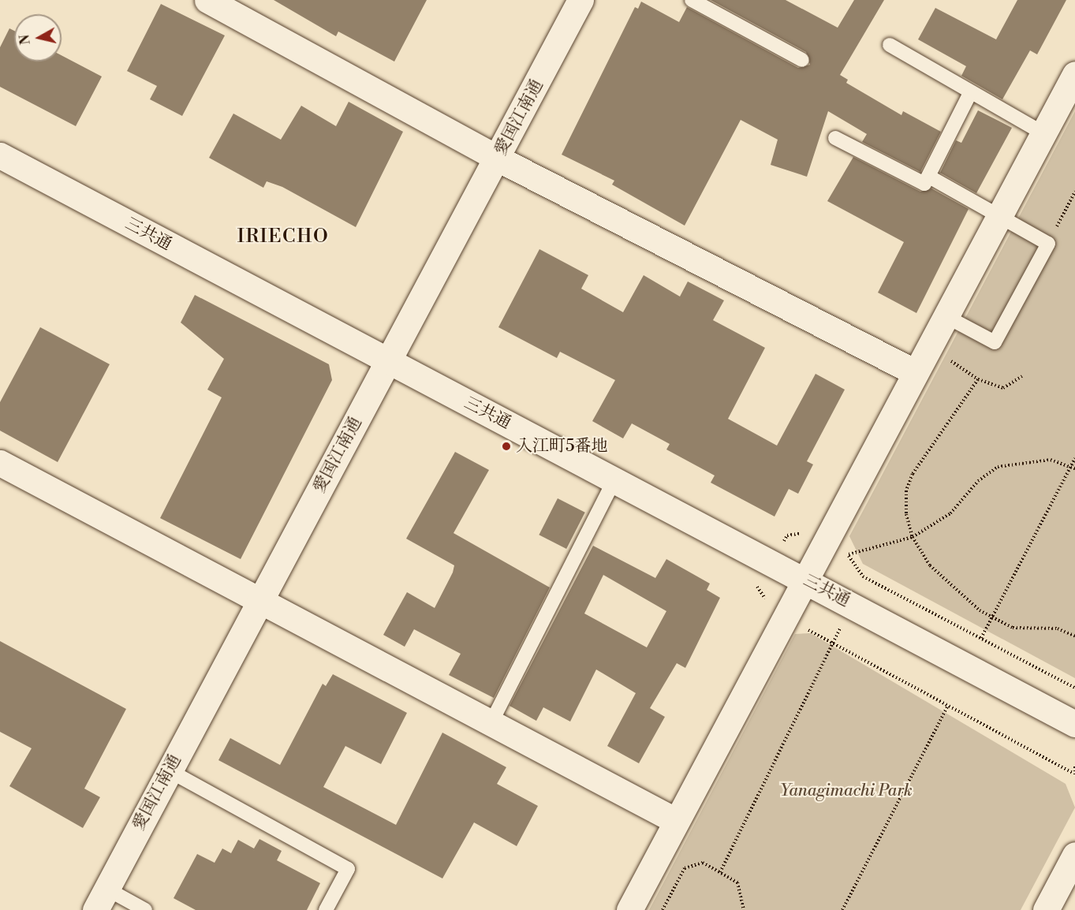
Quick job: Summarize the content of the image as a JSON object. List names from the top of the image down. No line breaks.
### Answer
{"streets":{"street":["愛国江南通","三共通"]},"crossings":[["愛国江南通","三共通"]],"districts":["IRIECHO"],"parks":["Yanagimachi Park"],"places":["入江町5番地"],"north":"left"}
